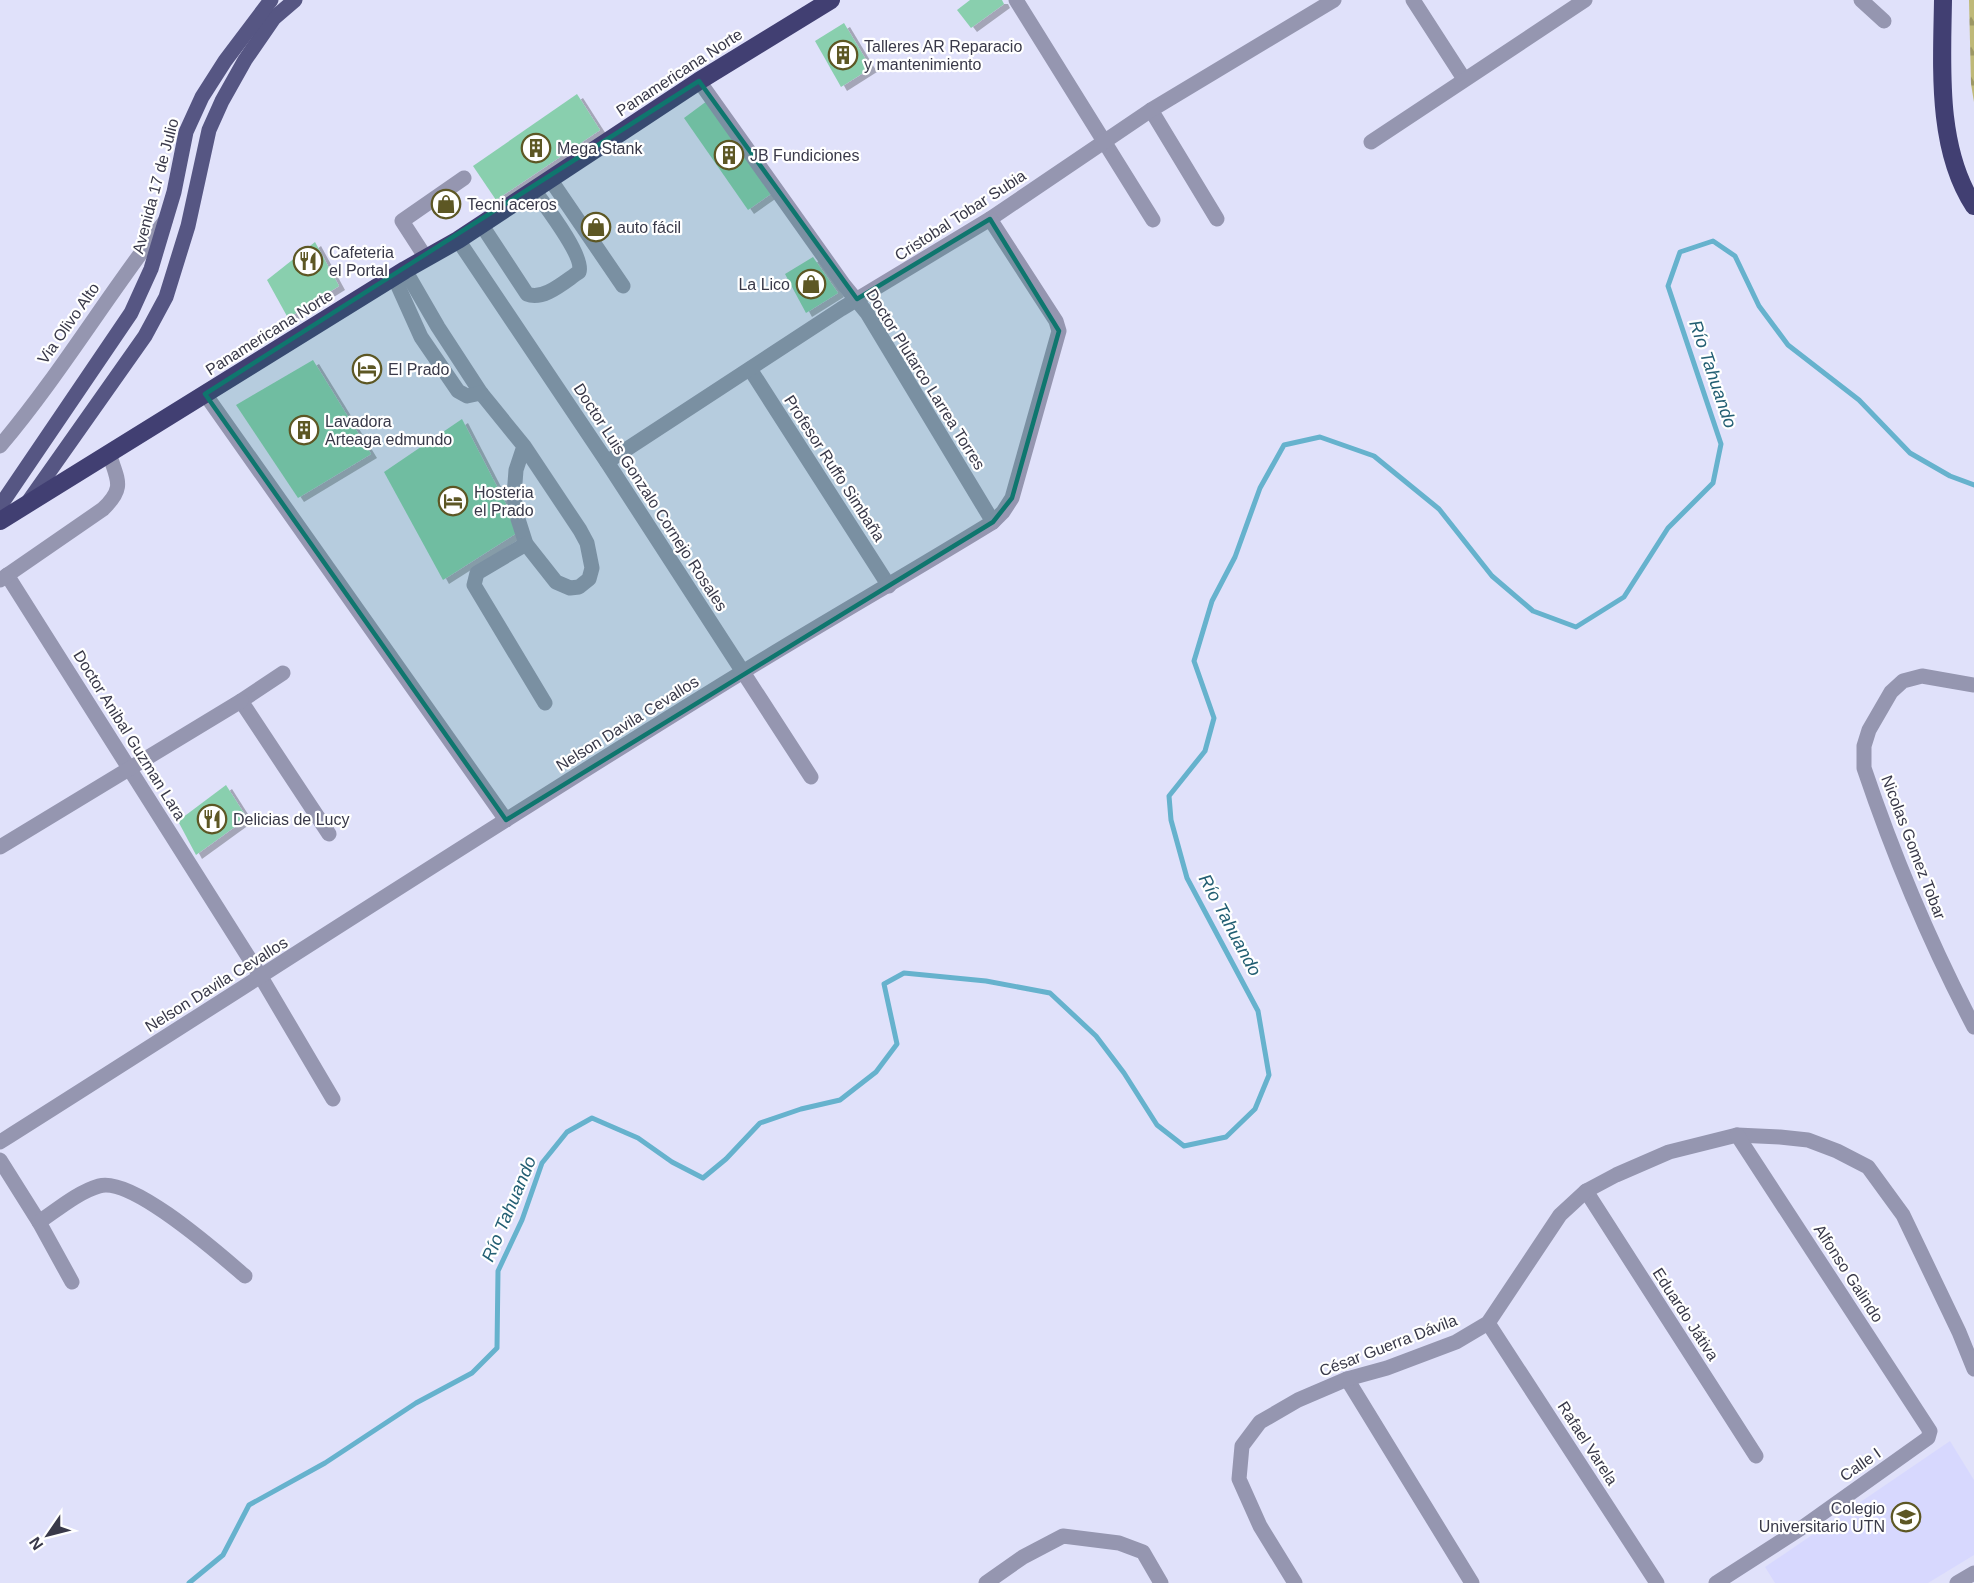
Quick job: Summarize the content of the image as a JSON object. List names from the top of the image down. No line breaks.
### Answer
{"streets":{"highway":["Panamericana Norte"],"main road":["Avenida 17 de Julio"],"street":["Cristobal Tobar Subia","Via Olivo Alto","Doctor Plutarco Larrea Torres","Profesor Ruffo Simbaña","Doctor Luis Gonzalo Cornejo Rosales","Nelson Davila Cevallos","Doctor Anibal Guzman Lara","Nicolas Gomez Tobar","Alfonso Galindo","Eduardo Játiva","César Guerra Dávila","Rafael Varela","Calle I"]},"crossings":[["Panamericana Norte","Doctor Plutarco Larrea Torres"],["Panamericana Norte","Doctor Luis Gonzalo Cornejo Rosales"],["Panamericana Norte","Doctor Anibal Guzman Lara"],["Avenida 17 de Julio","Via Olivo Alto"],["Cristobal Tobar Subia","Doctor Plutarco Larrea Torres"],["Cristobal Tobar Subia","Profesor Ruffo Simbaña"],["Cristobal Tobar Subia","Doctor Luis Gonzalo Cornejo Rosales"],["Cristobal Tobar Subia","Nelson Davila Cevallos"],["Doctor Plutarco Larrea Torres","Nelson Davila Cevallos"],["Profesor Ruffo Simbaña","Nelson Davila Cevallos"],["Doctor Luis Gonzalo Cornejo Rosales","Nelson Davila Cevallos"],["Nelson Davila Cevallos","Doctor Anibal Guzman Lara"],["Alfonso Galindo","César Guerra Dávila"],["Alfonso Galindo","Calle I"],["Eduardo Játiva","César Guerra Dávila"],["César Guerra Dávila","Rafael Varela"]],"water":["Río Tahuando"],"places":{"building":["Talleres AR Reparacio y mantenimiento","Mega Stank","JB Fundiciones","Lavadora Arteaga edmundo"],"shop":["Tecni aceros","auto fácil","La Lico"],"restaurant":["Cafeteria el Portal","Delicias de Lucy"],"hotel":["El Prado","Hosteria el Prado"],"school or university":["Colegio Universitario UTN"]},"north":"bottom left"}
